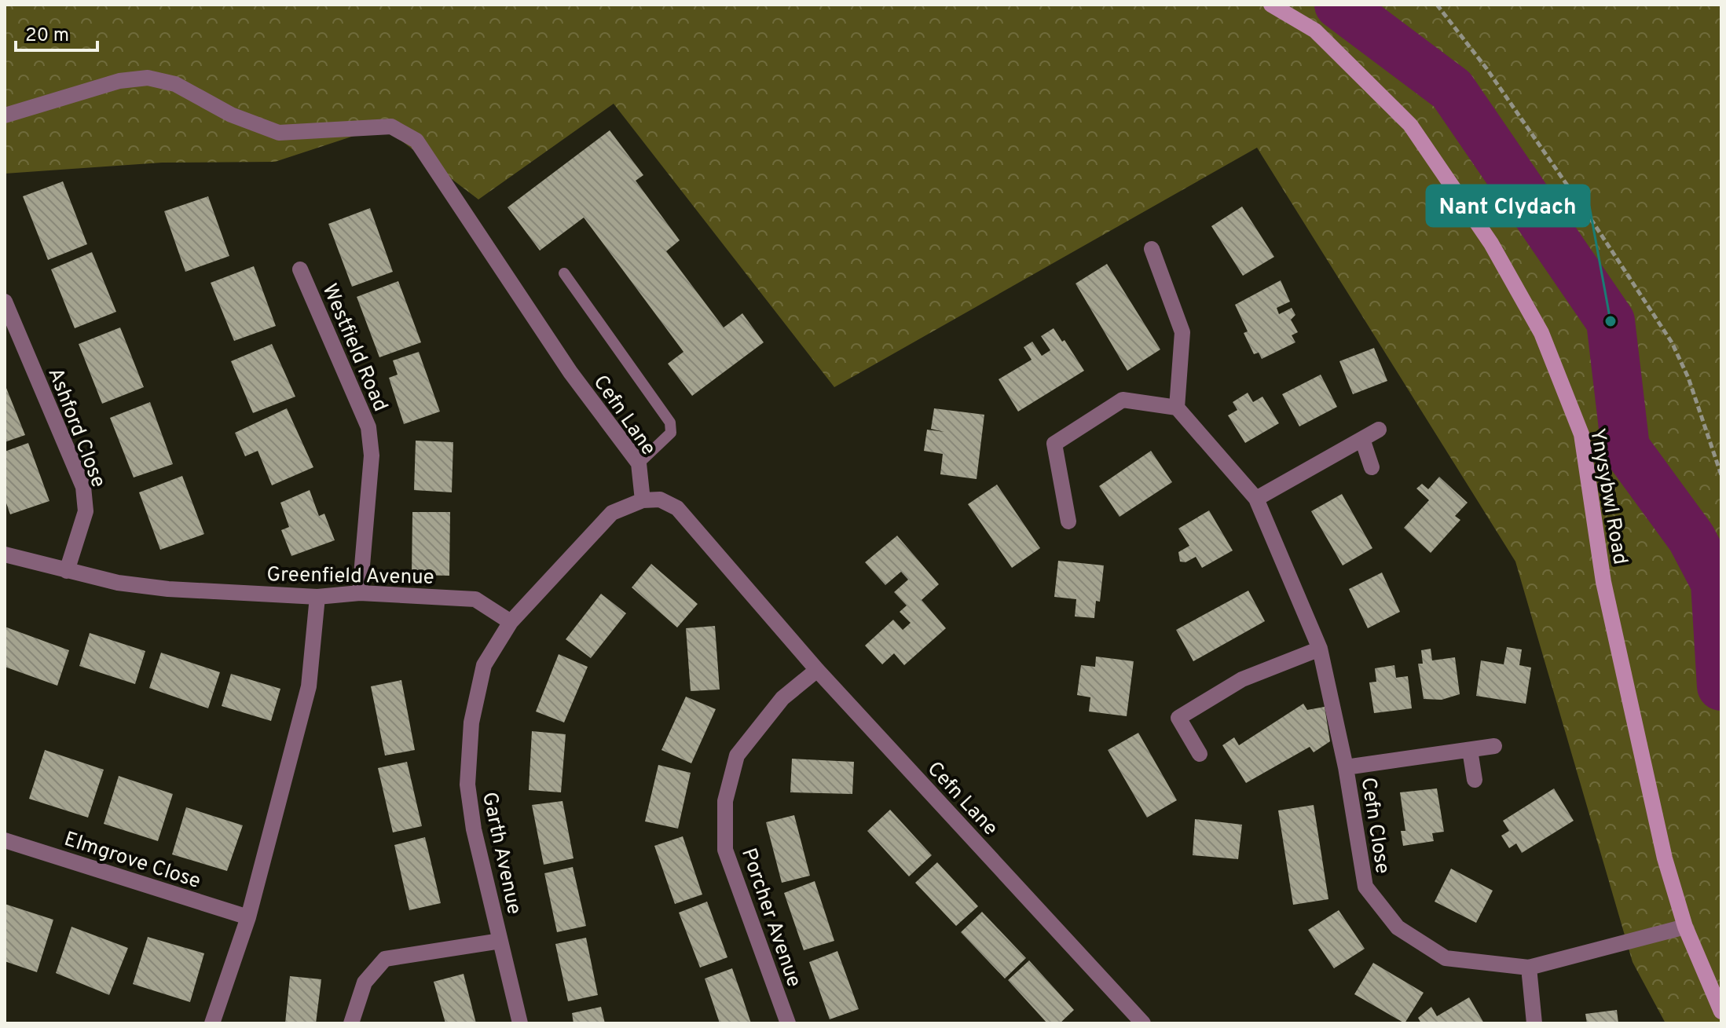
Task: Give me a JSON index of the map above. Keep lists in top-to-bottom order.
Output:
{
  "streets": {
    "main road": ["Ynysybwl Road"],
    "street": [
      "Westfield Road",
      "Cefn Lane",
      "Ashford Close",
      "Greenfield Avenue",
      "Cefn Close",
      "Garth Avenue",
      "Elmgrove Close",
      "Porcher Avenue"
    ]
  },
  "crossings": [
    ["Westfield Road", "Greenfield Avenue"],
    ["Cefn Lane", "Porcher Avenue"],
    ["Ashford Close", "Greenfield Avenue"],
    ["Ynysybwl Road", "Cefn Close"],
    ["Greenfield Avenue", "Garth Avenue"]
  ],
  "places": ["Nant Clydach"],
  "scale_bar": "20 m"
}
